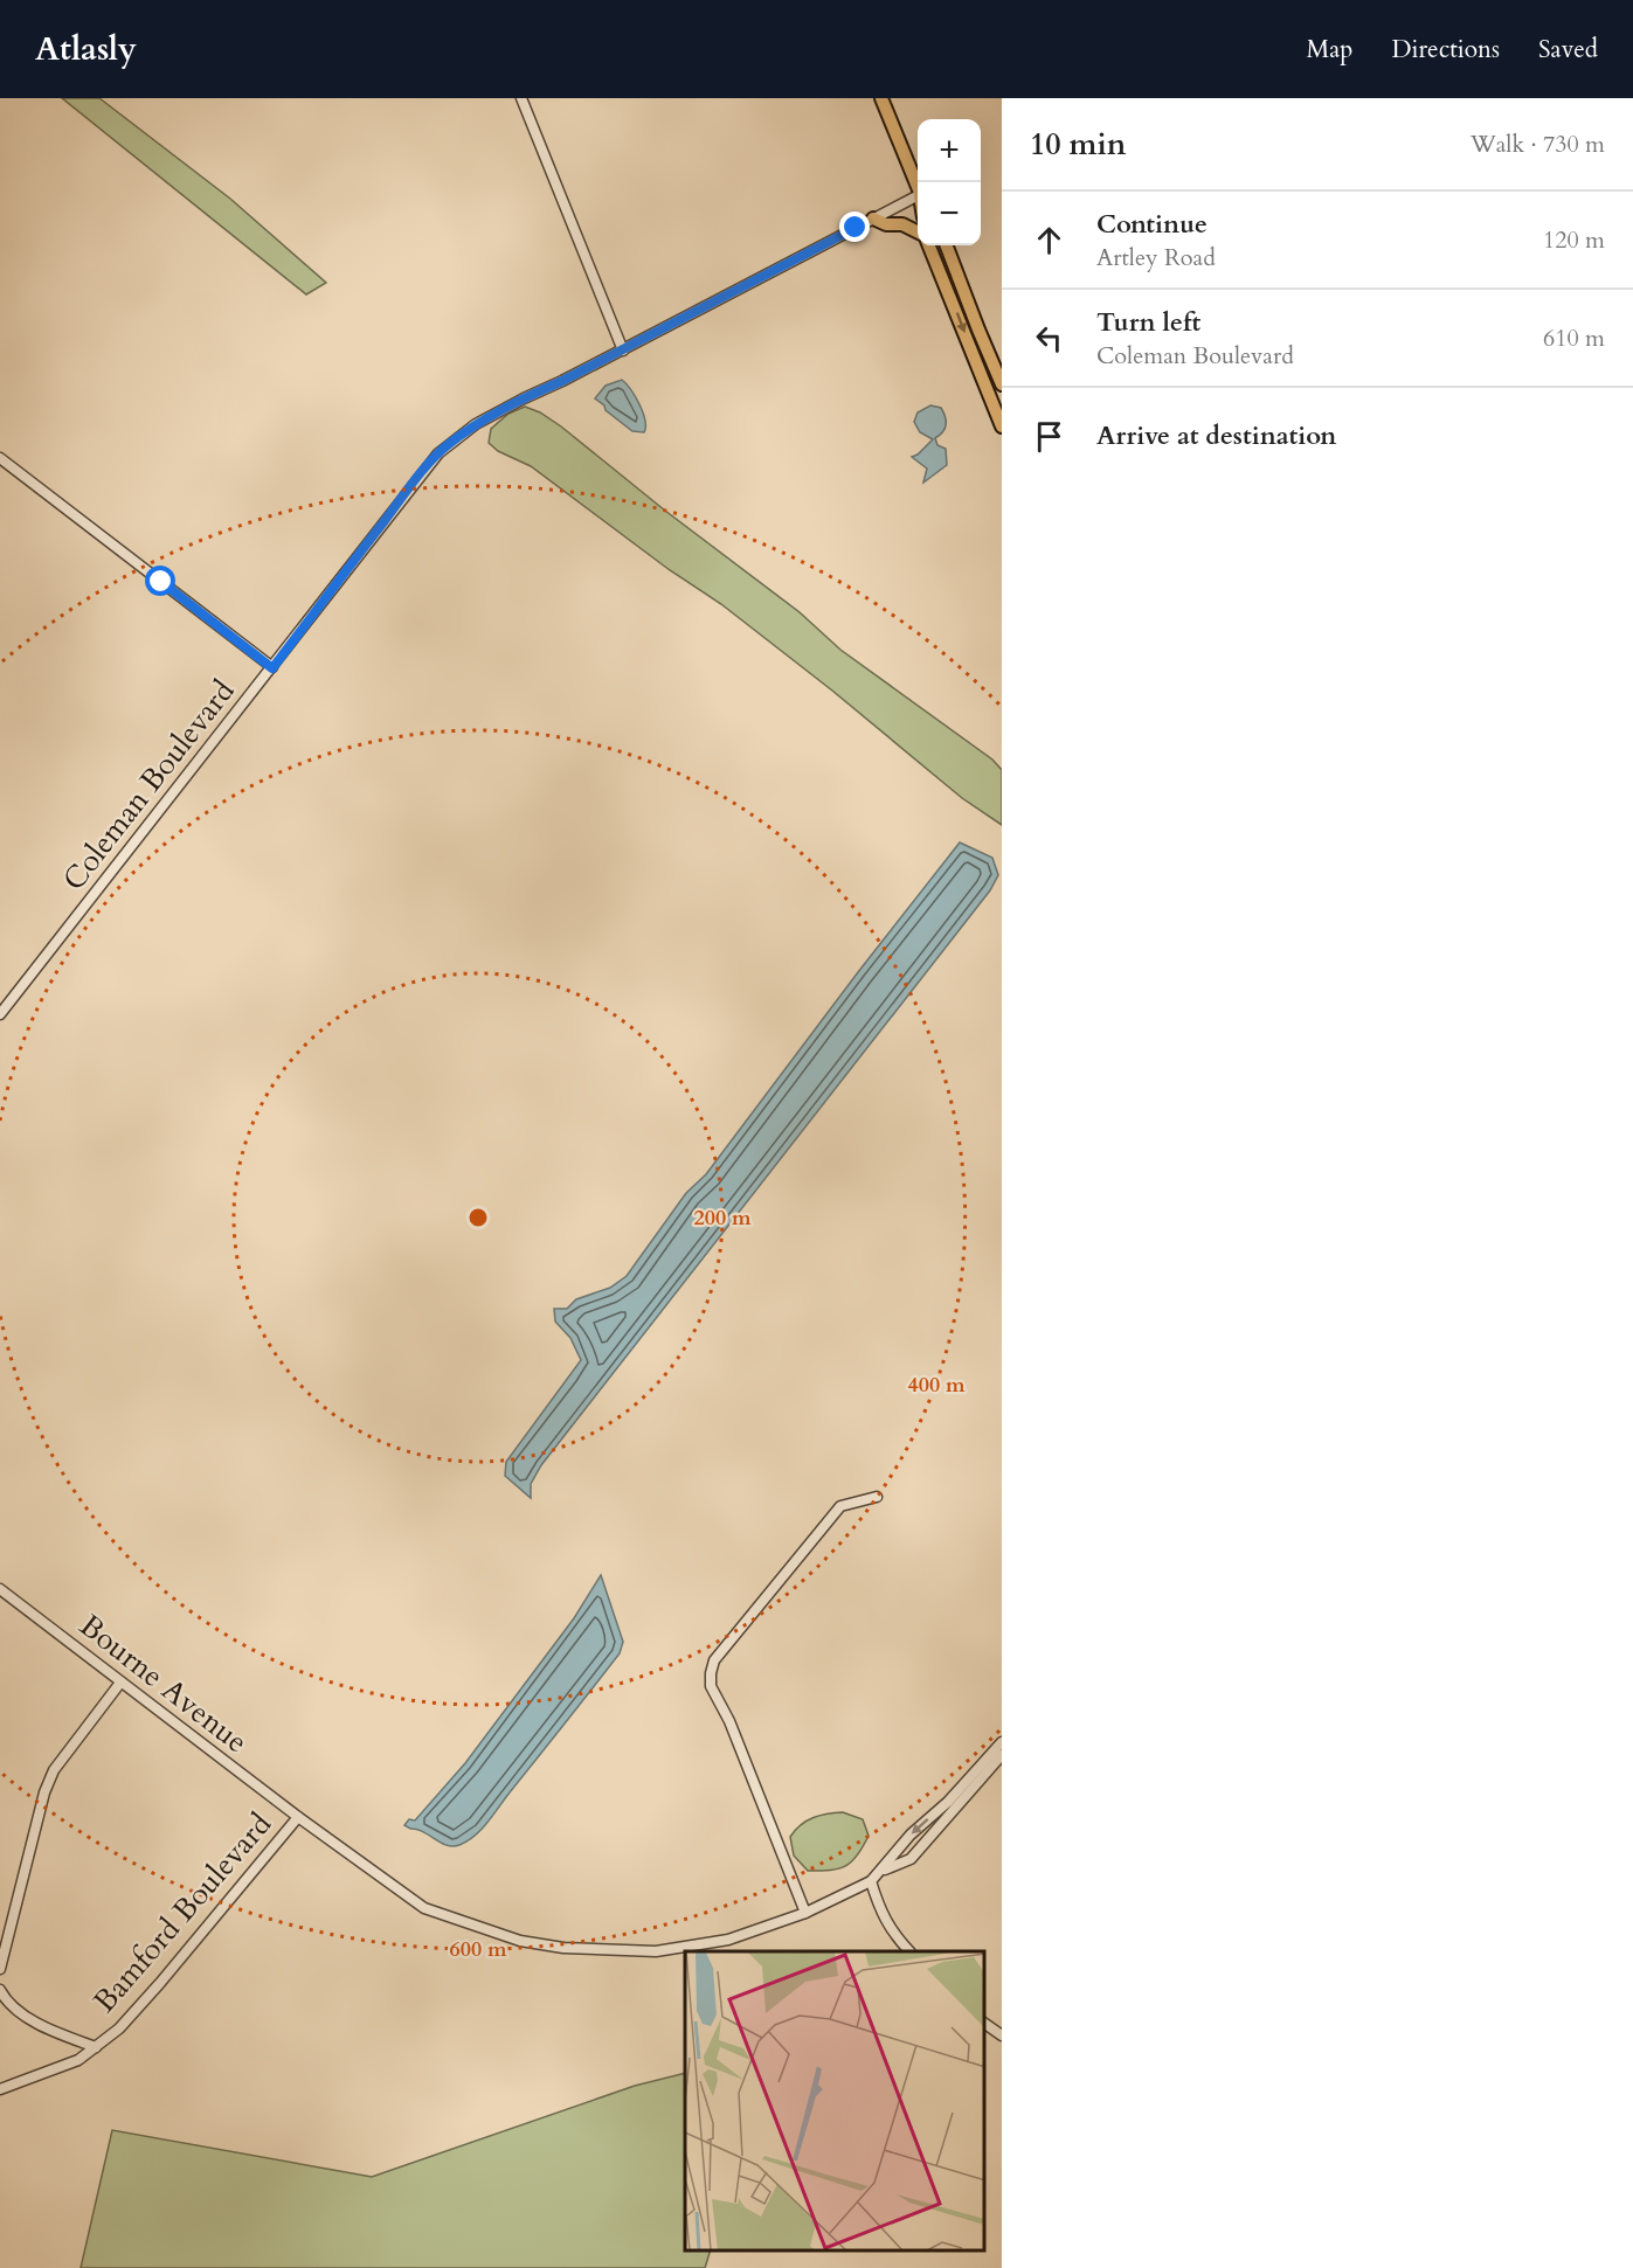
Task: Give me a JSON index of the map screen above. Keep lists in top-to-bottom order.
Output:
{
  "streets": {
    "street": ["Coleman Boulevard", "Bourne Avenue", "Bamford Boulevard"]
  },
  "crossings": [
    ["Bourne Avenue", "Bamford Boulevard"]
  ],
  "page": {
    "header": "Atlasly",
    "nav": ["Map", "Directions", "Saved"],
    "heading": ["10 min", "Walk · 730 m"],
    "map_buttons": ["+", "−"],
    "list": [
      ["Continue", "Artley Road", "120 m"],
      ["Turn left", "Coleman Boulevard", "610 m"],
      "Arrive at destination"
    ]
  },
  "rings": ["200 m", "400 m", "600 m"]
}
